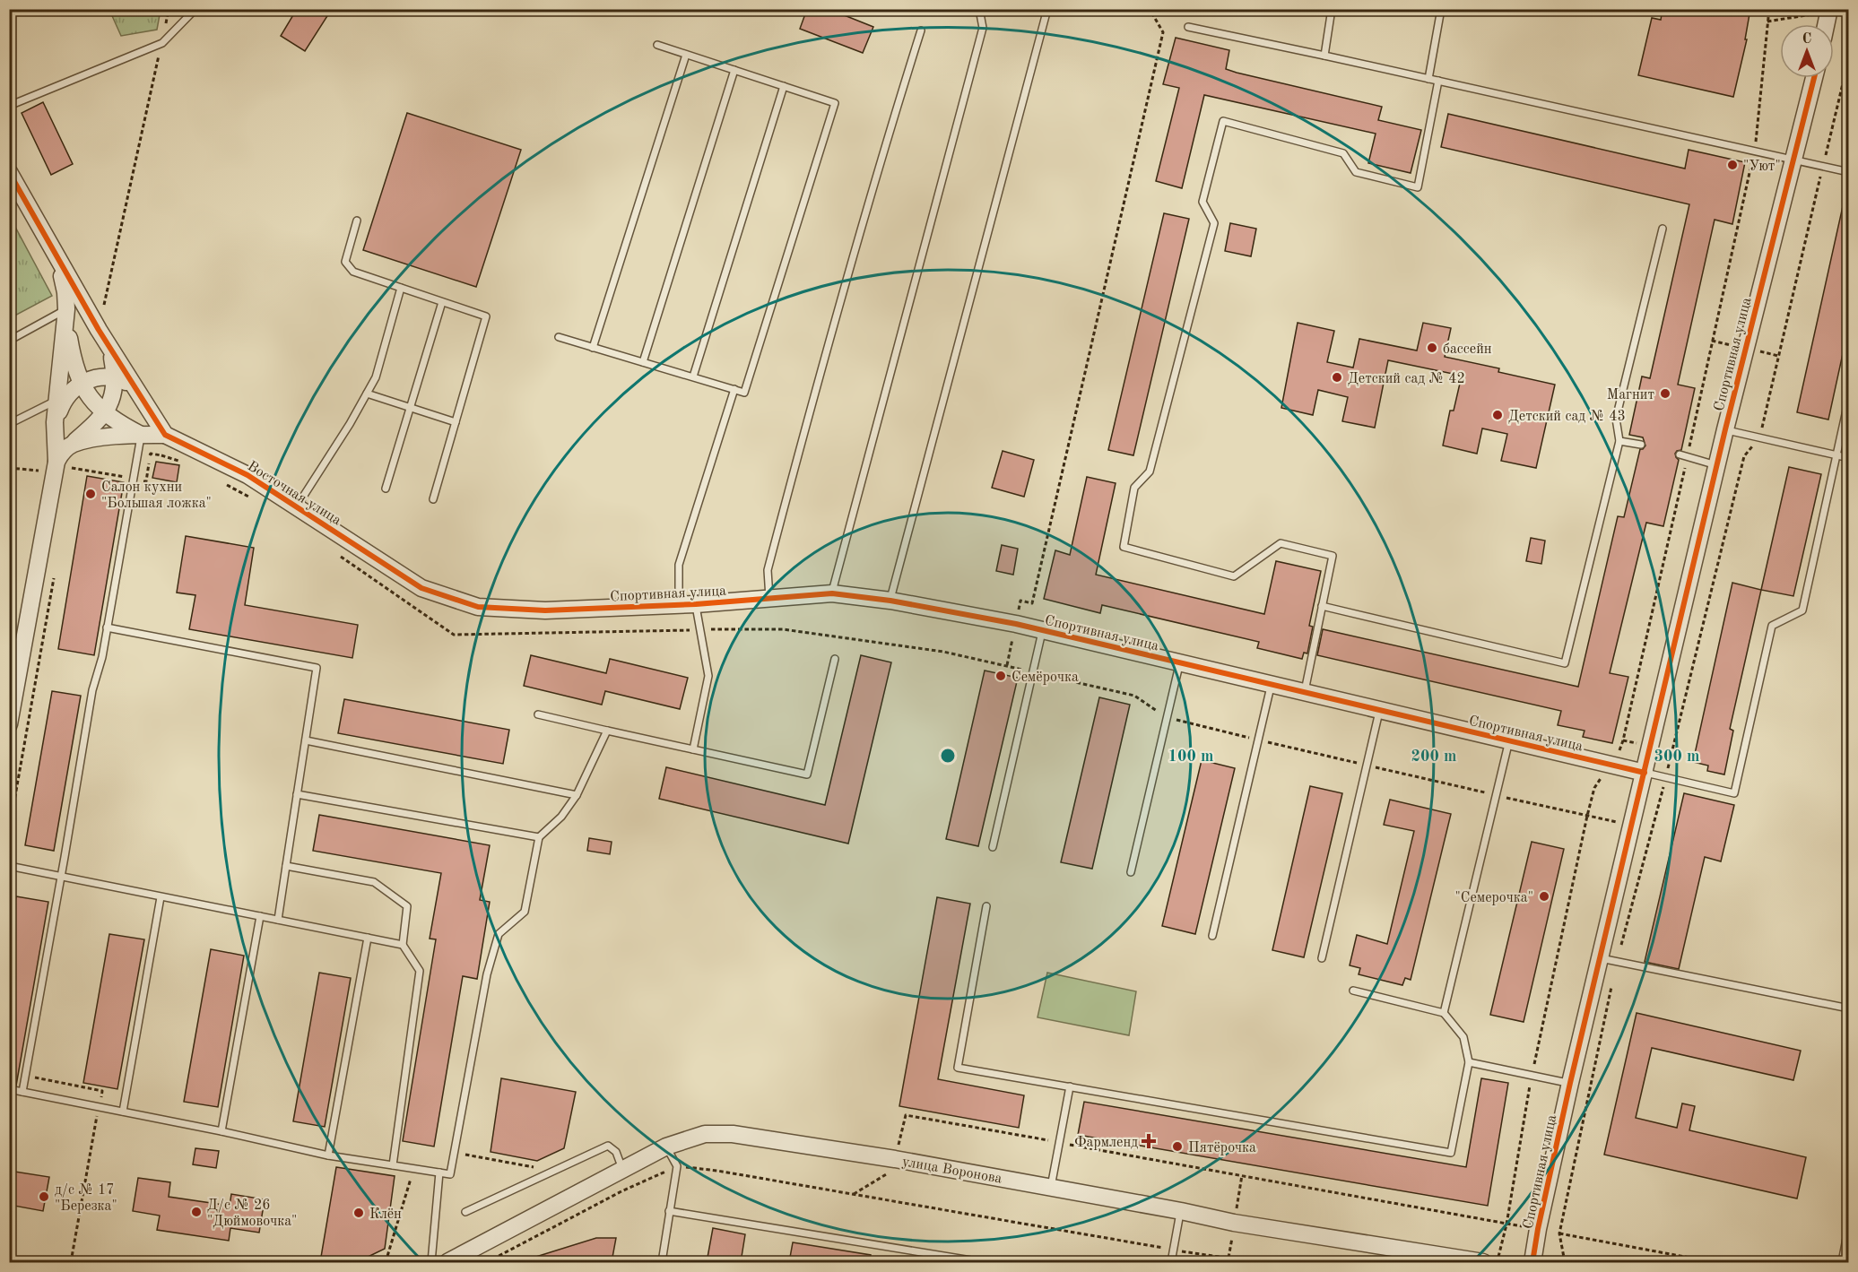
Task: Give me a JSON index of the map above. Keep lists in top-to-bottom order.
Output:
{
  "streets": {
    "street": ["Спортивная улица", "Восточная улица", "улица Воронова"]
  },
  "crossings": [
    ["Спортивная улица", "Восточная улица"]
  ],
  "places": {
    "other": [
      "\"Уют\"",
      "бассейн",
      "Детский сад № 42",
      "Магнит",
      "Детский сад № 43",
      "Салон кухни \"Большая ложка\"",
      "Семёрочка",
      "\"Семерочка\"",
      "Пятёрочка",
      "д/с № 17 \"Березка\"",
      "Д/с № 26 \"Дюймовочка\"",
      "Клён"
    ],
    "health": ["Фармленд"]
  },
  "north": "top",
  "rings": ["100 m", "200 m", "300 m"]
}
